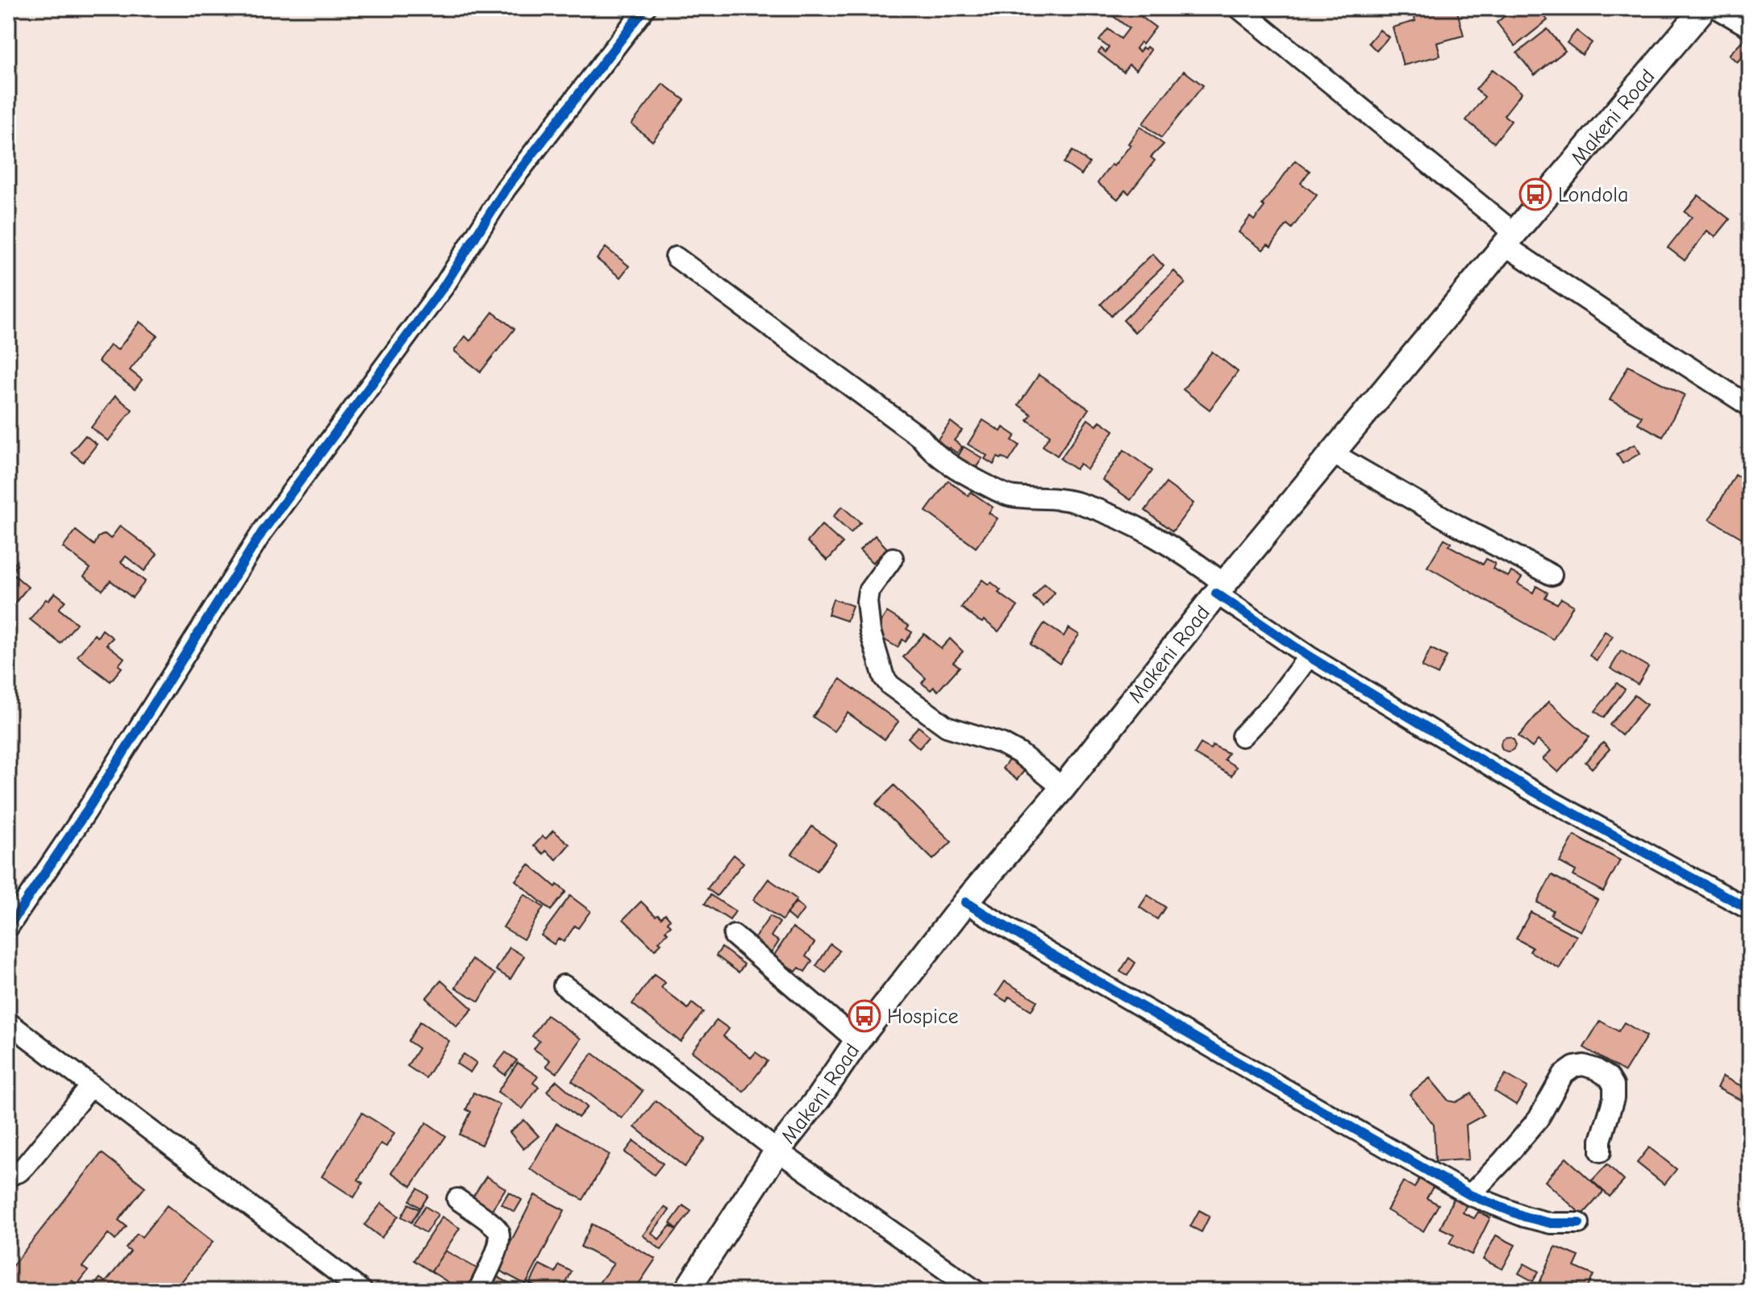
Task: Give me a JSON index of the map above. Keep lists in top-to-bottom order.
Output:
{
  "streets": {
    "main road": ["Makeni Road"]
  },
  "places": {
    "bus stop": ["Londola", "Hospice"]
  }
}
